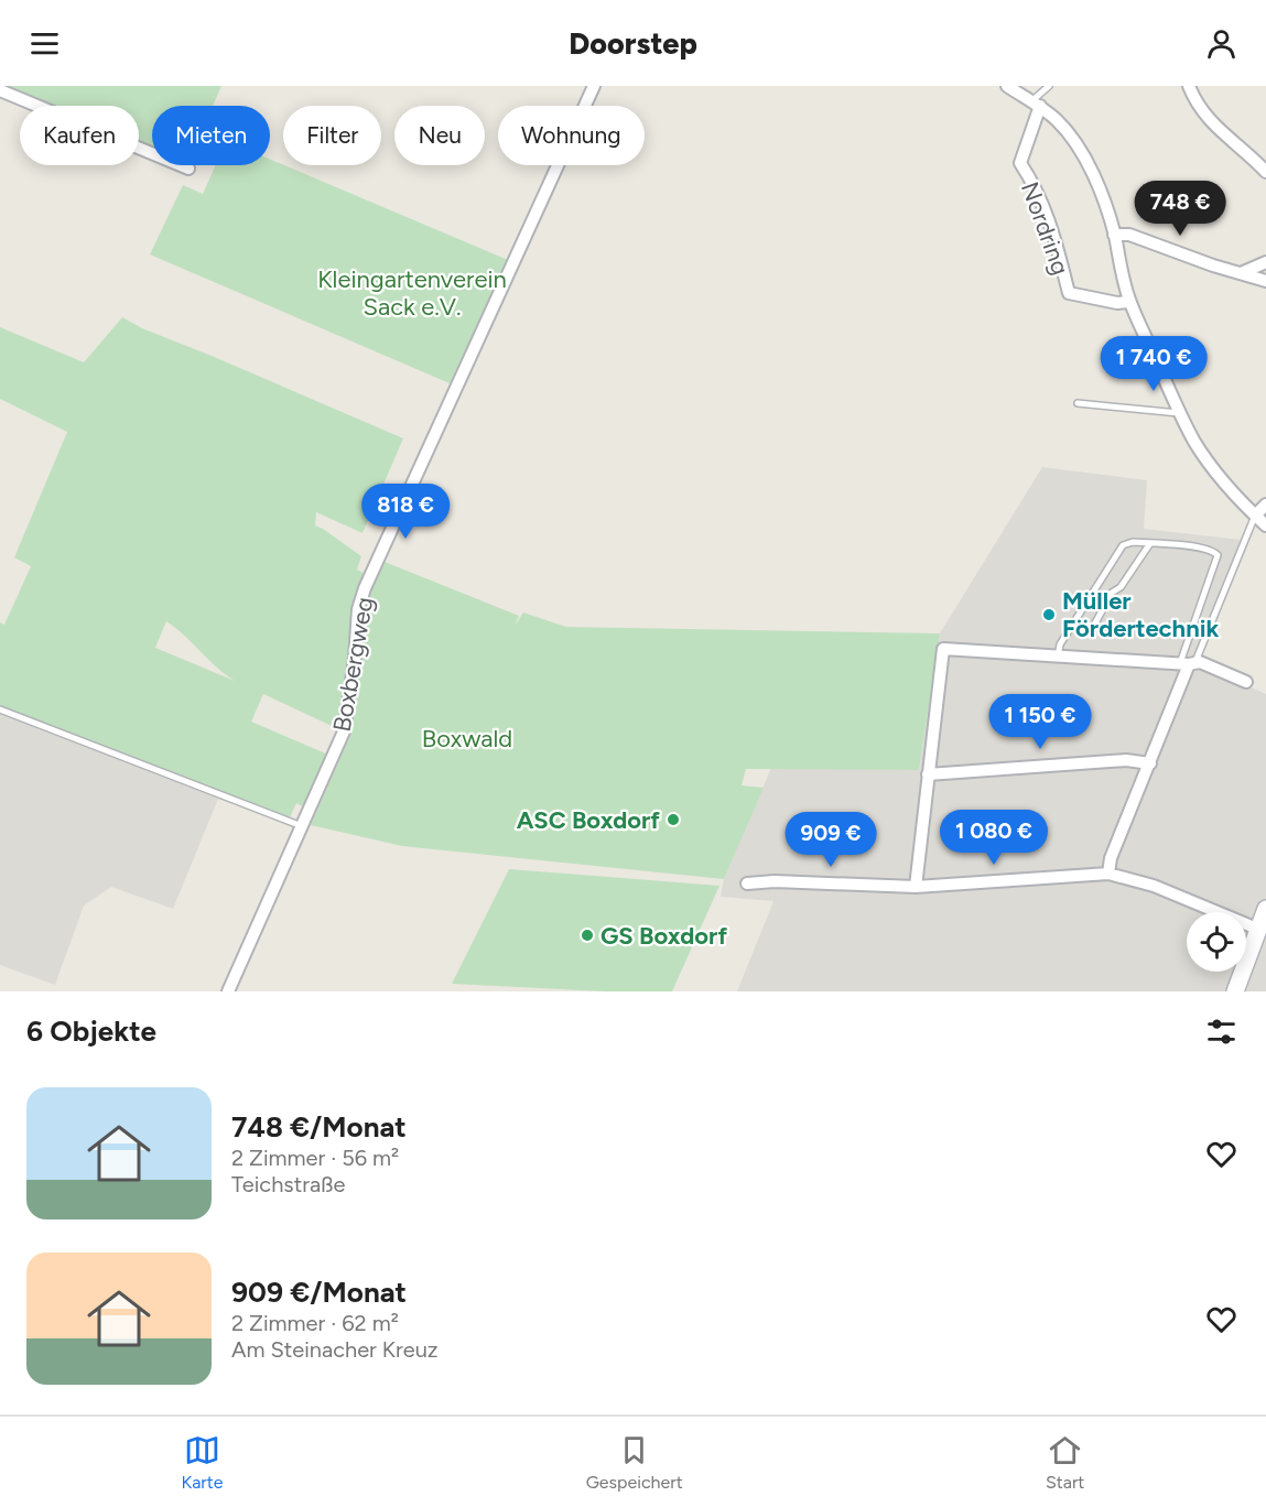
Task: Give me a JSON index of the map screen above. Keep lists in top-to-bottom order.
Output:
{
  "streets": {
    "street": ["Nordring", "Boxbergweg"]
  },
  "parks": ["Kleingartenverein Sack e.V.", "Boxwald"],
  "places": ["Müller Fördertechnik", "ASC Boxdorf", "GS Boxdorf"],
  "page": {
    "header": "Doorstep",
    "chip": [
      "Kaufen",
      "Mieten",
      "Filter",
      "Neu",
      "Wohnung"
    ],
    "price": [
      "748 €",
      "1 740 €",
      "818 €",
      "1 150 €",
      "1 080 €",
      "909 €"
    ],
    "heading": "6 Objekte",
    "list": [
      {
        "name": "748 €/Monat",
        "note": "2 Zimmer · 56 m² · Teichstraße"
      },
      {
        "name": "909 €/Monat",
        "note": "2 Zimmer · 62 m² · Am Steinacher Kreuz"
      }
    ],
    "tabs": ["Karte", "Gespeichert", "Start"]
  }
}
